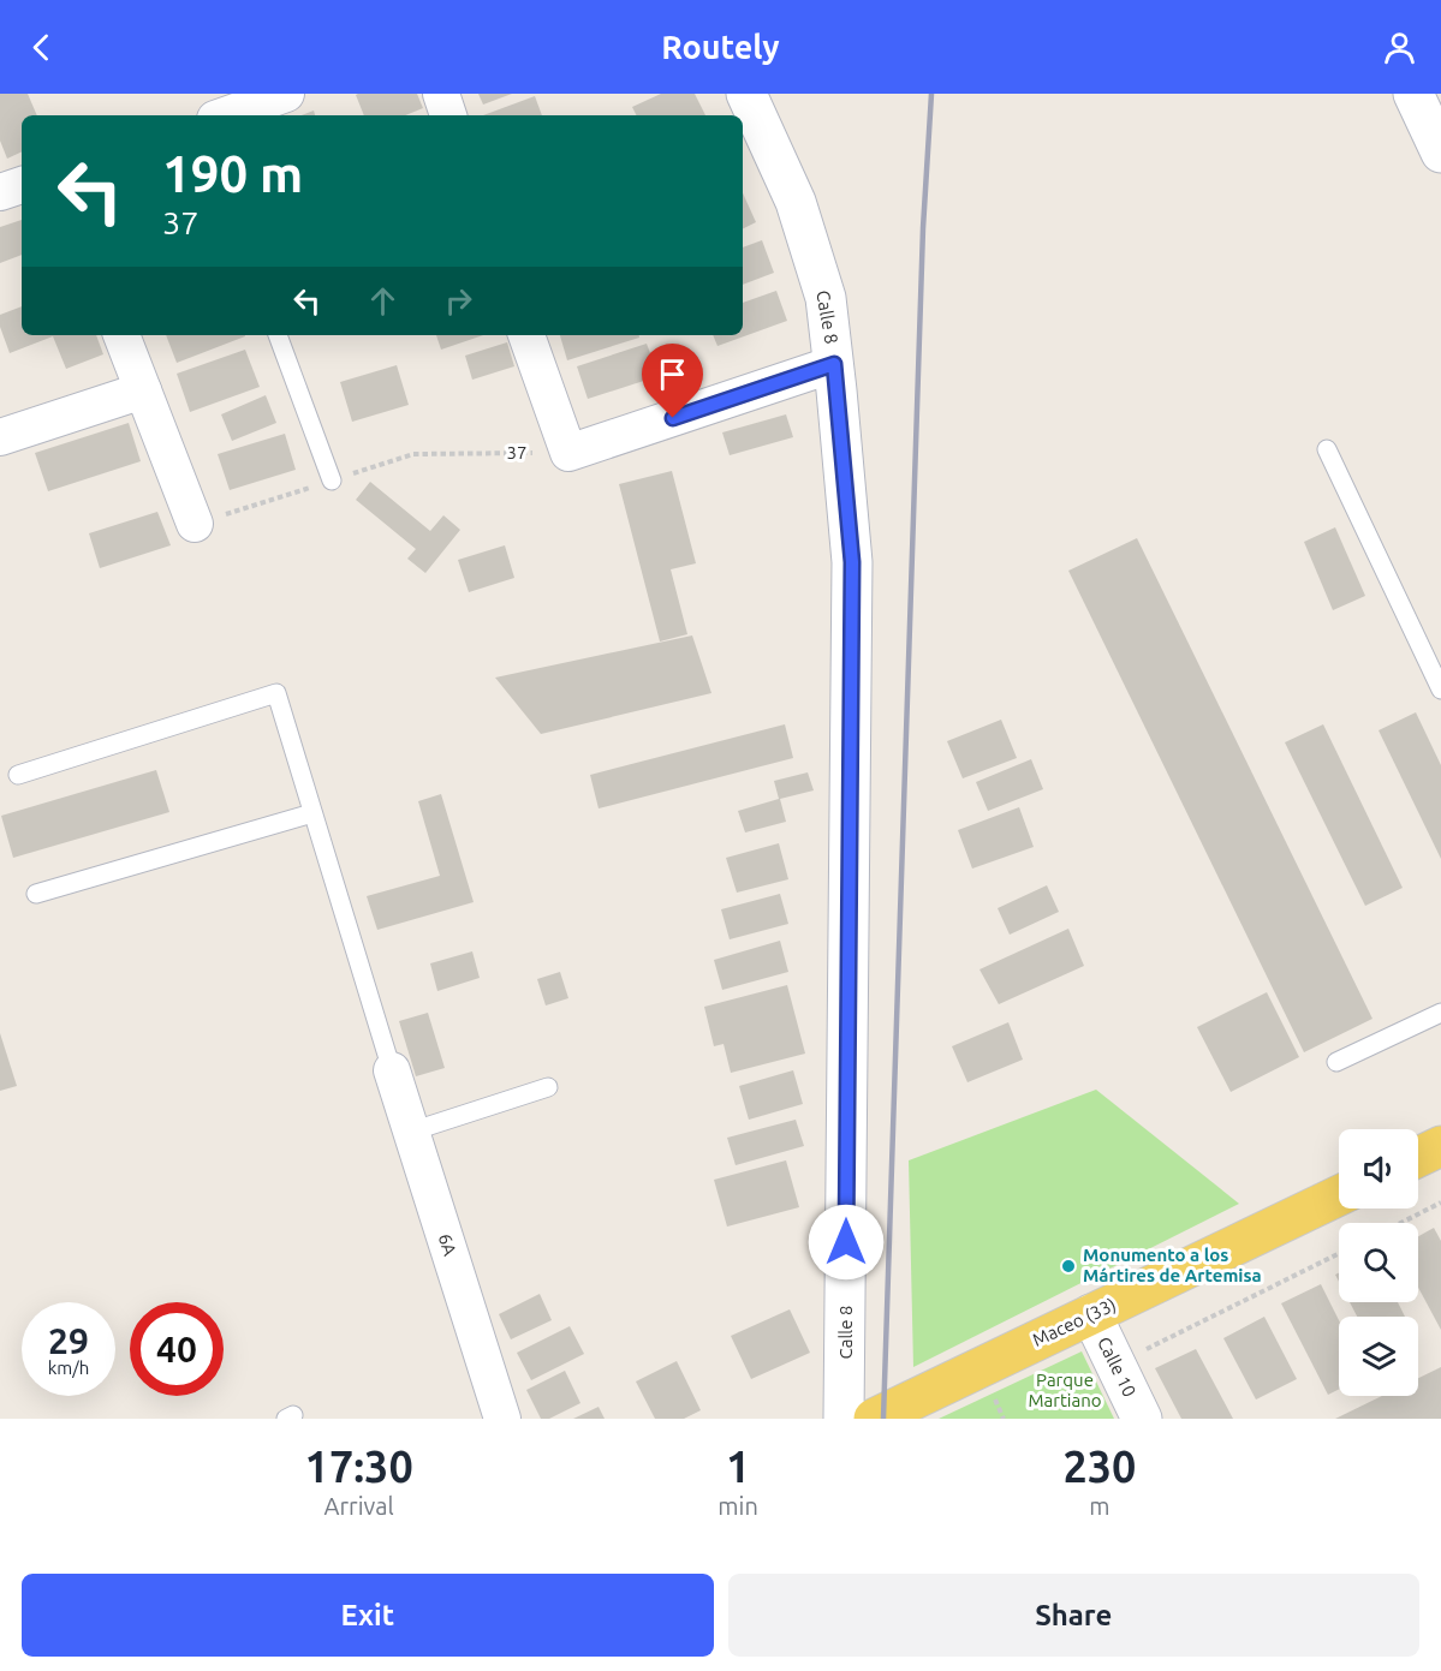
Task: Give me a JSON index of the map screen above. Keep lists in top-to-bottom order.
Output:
{
  "streets": {
    "main road": ["Maceo (33)"],
    "street": ["Calle 8", "6A", "Calle 10"],
    "path": ["37"]
  },
  "crossings": [
    ["Maceo (33)", "Calle 10"]
  ],
  "parks": ["Parque Martiano"],
  "places": ["Monumento a los Mártires de Artemisa"],
  "page": {
    "header": "Routely",
    "turn": ["190 m", "37"],
    "speed": "29 km/h",
    "limit": "40",
    "eta": [
      "17:30",
      "Arrival",
      "1",
      "min",
      "230",
      "m"
    ],
    "buttons": ["Exit", "Share"]
  }
}
